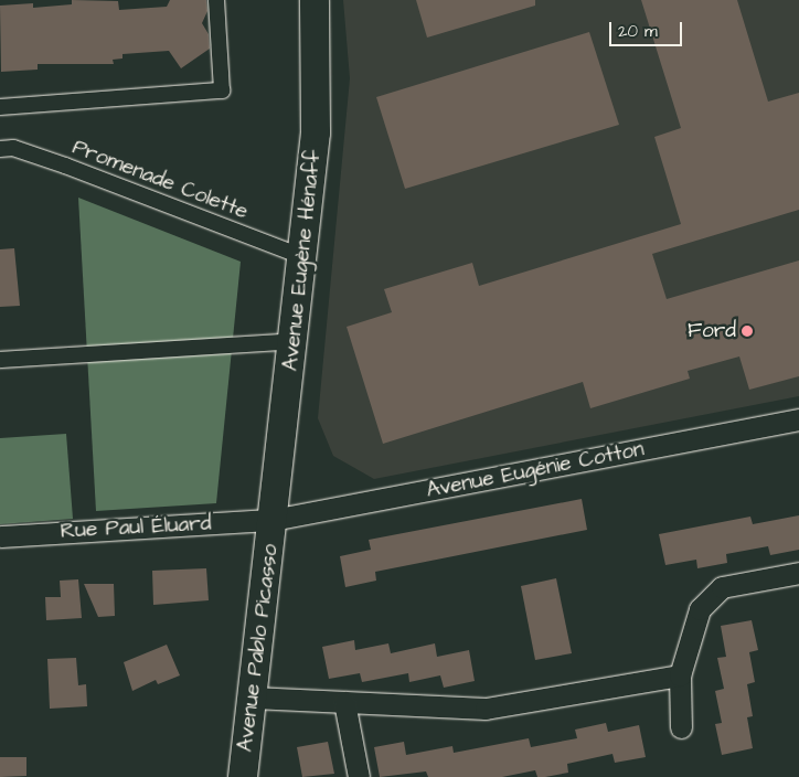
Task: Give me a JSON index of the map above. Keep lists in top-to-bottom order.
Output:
{
  "streets": {
    "main road": ["Avenue Eugène Hénaff", "Avenue Pablo Picasso"],
    "street": ["Promenade Colette", "Avenue Eugénie Cotton", "Rue Paul Éluard"]
  },
  "crossings": [
    ["Promenade Colette", "Avenue Eugène Hénaff"],
    ["Avenue Eugène Hénaff", "Avenue Eugénie Cotton"],
    ["Avenue Eugène Hénaff", "Rue Paul Éluard"],
    ["Avenue Eugène Hénaff", "Avenue Pablo Picasso"],
    ["Avenue Eugénie Cotton", "Rue Paul Éluard"],
    ["Avenue Eugénie Cotton", "Avenue Pablo Picasso"],
    ["Rue Paul Éluard", "Avenue Pablo Picasso"]
  ],
  "places": ["Ford"],
  "scale_bar": "20 m"
}
